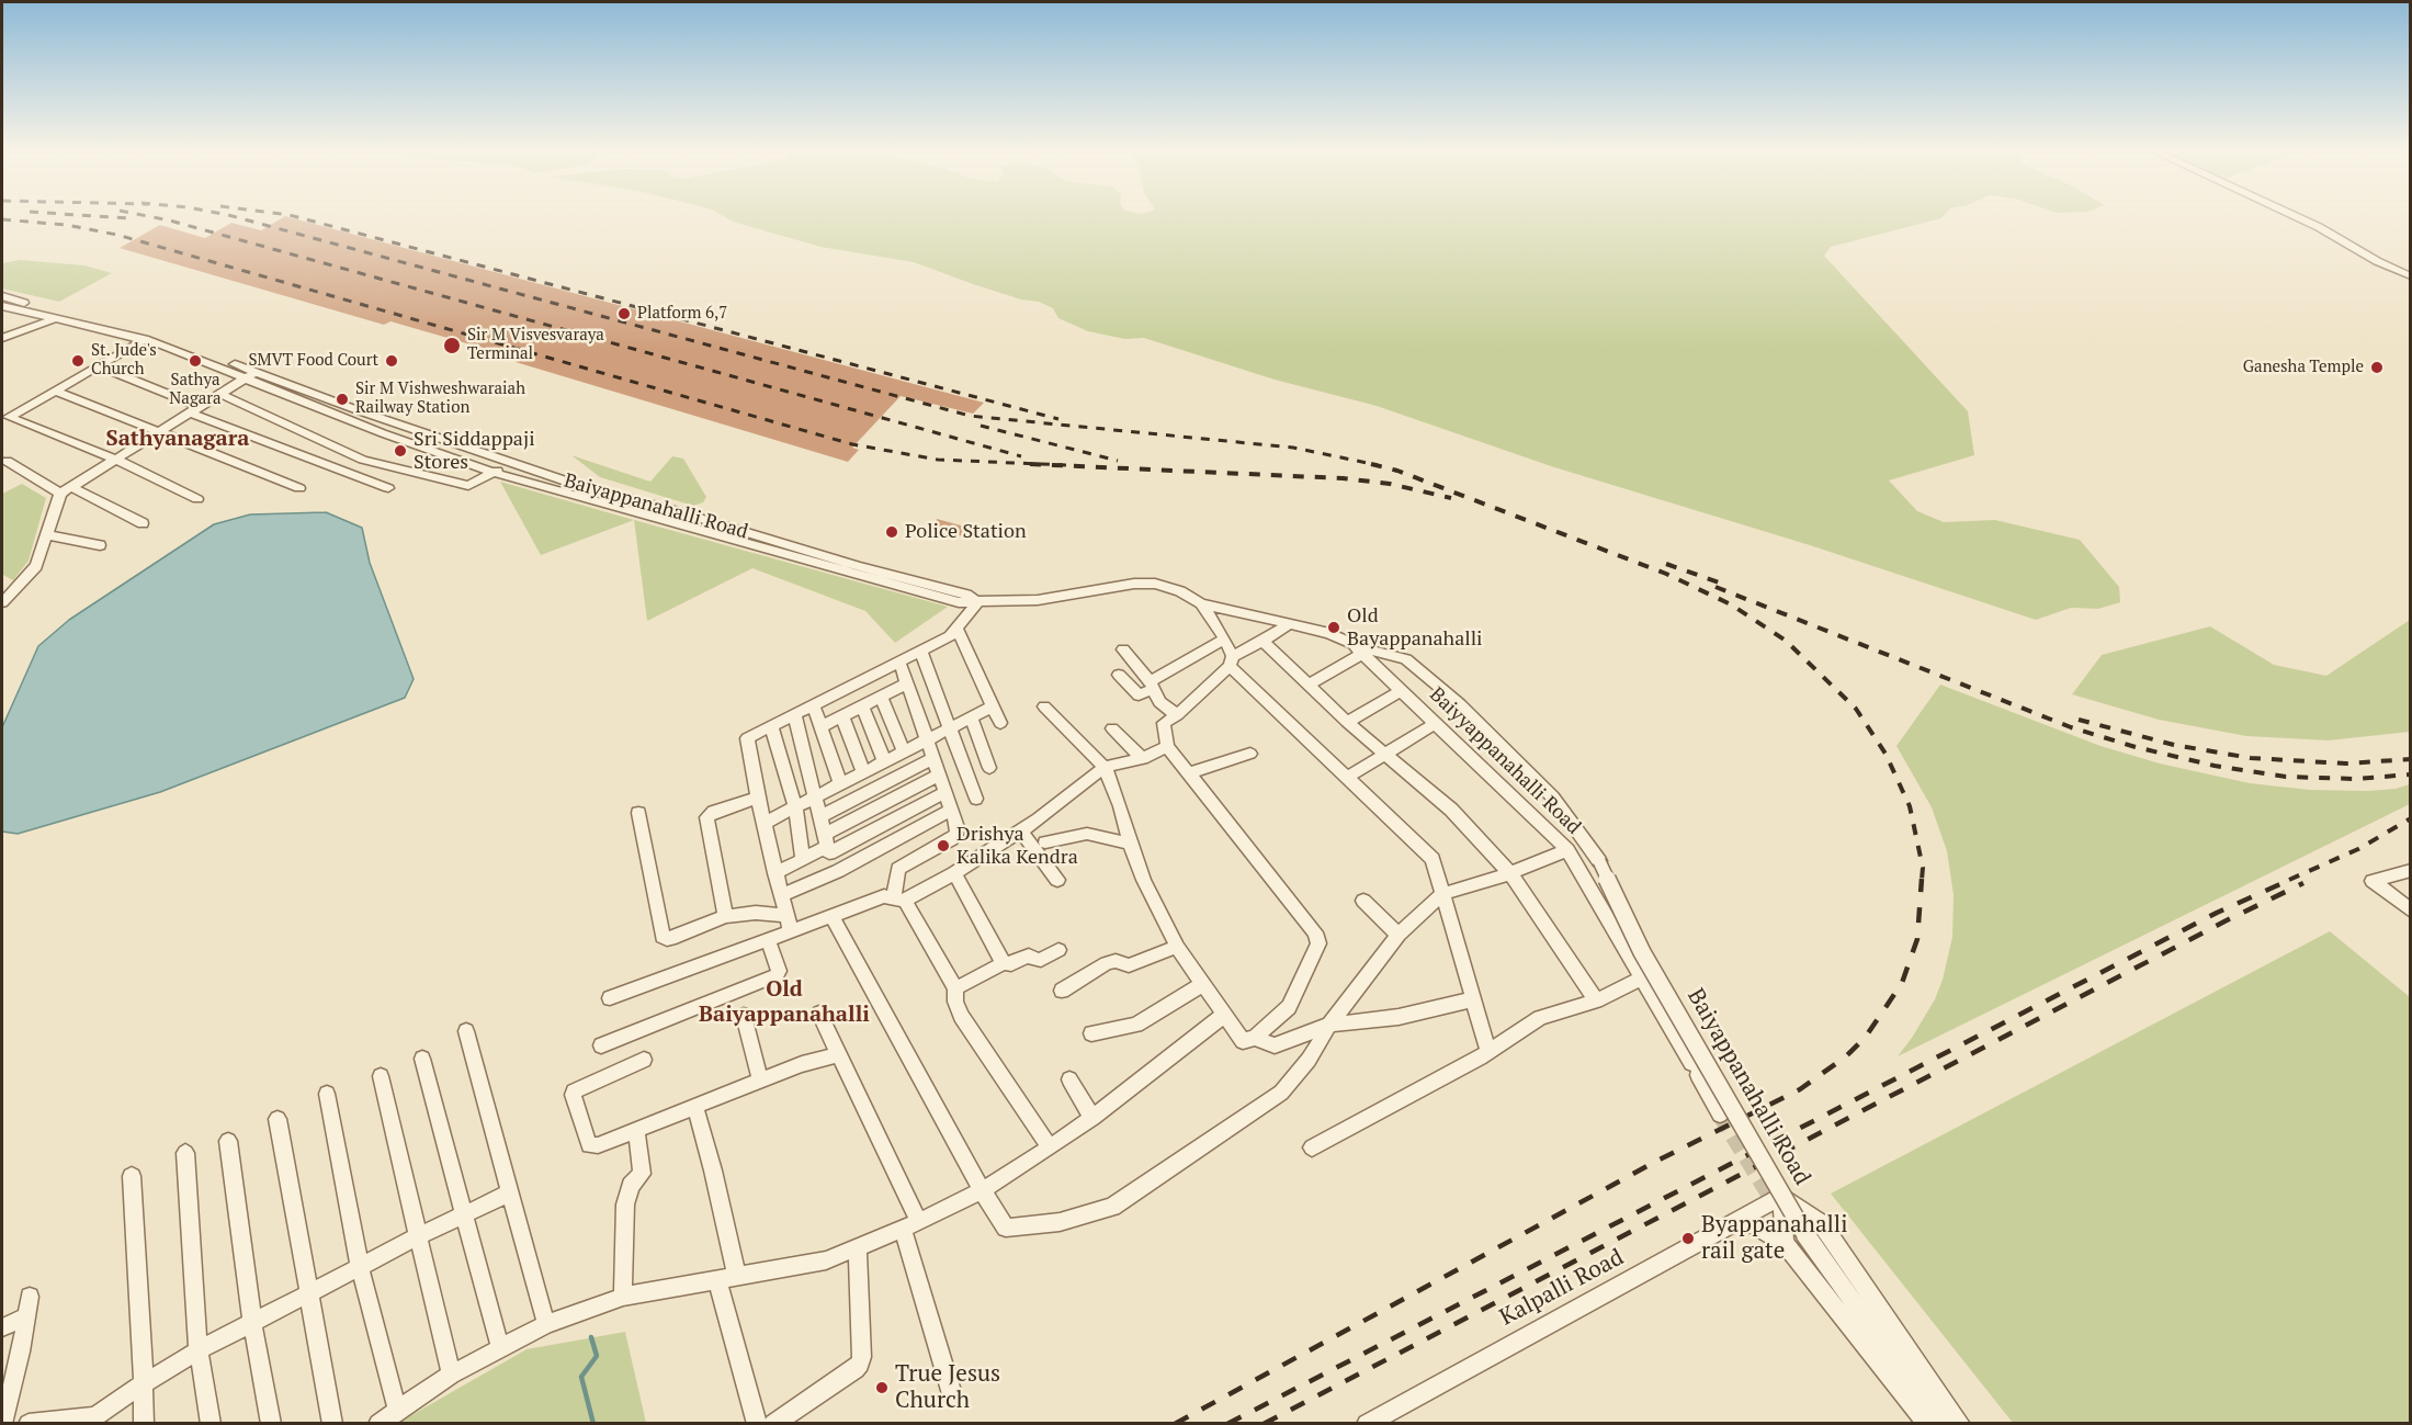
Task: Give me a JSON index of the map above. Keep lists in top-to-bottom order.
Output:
{
  "streets": {
    "street": ["Baiyappanahalli Road", "Baiyyappanahalli Road", "Kalpalli Road"]
  },
  "crossings": [
    ["Baiyappanahalli Road", "Baiyyappanahalli Road"],
    ["Baiyappanahalli Road", "Kalpalli Road"]
  ],
  "districts": ["Sathyanagara", "Old Baiyappanahalli"],
  "places": [
    "Platform 6,7",
    "Sir M Visvesvaraya Terminal",
    "St. Jude's Church",
    "Sathya Nagara",
    "SMVT Food Court",
    "Ganesha Temple",
    "Sir M Vishweshwaraiah Railway Station",
    "Sri Siddappaji Stores",
    "Police Station",
    "Old Bayappanahalli",
    "Drishya Kalika Kendra",
    "Byappanahalli rail gate",
    "True Jesus Church"
  ]
}
